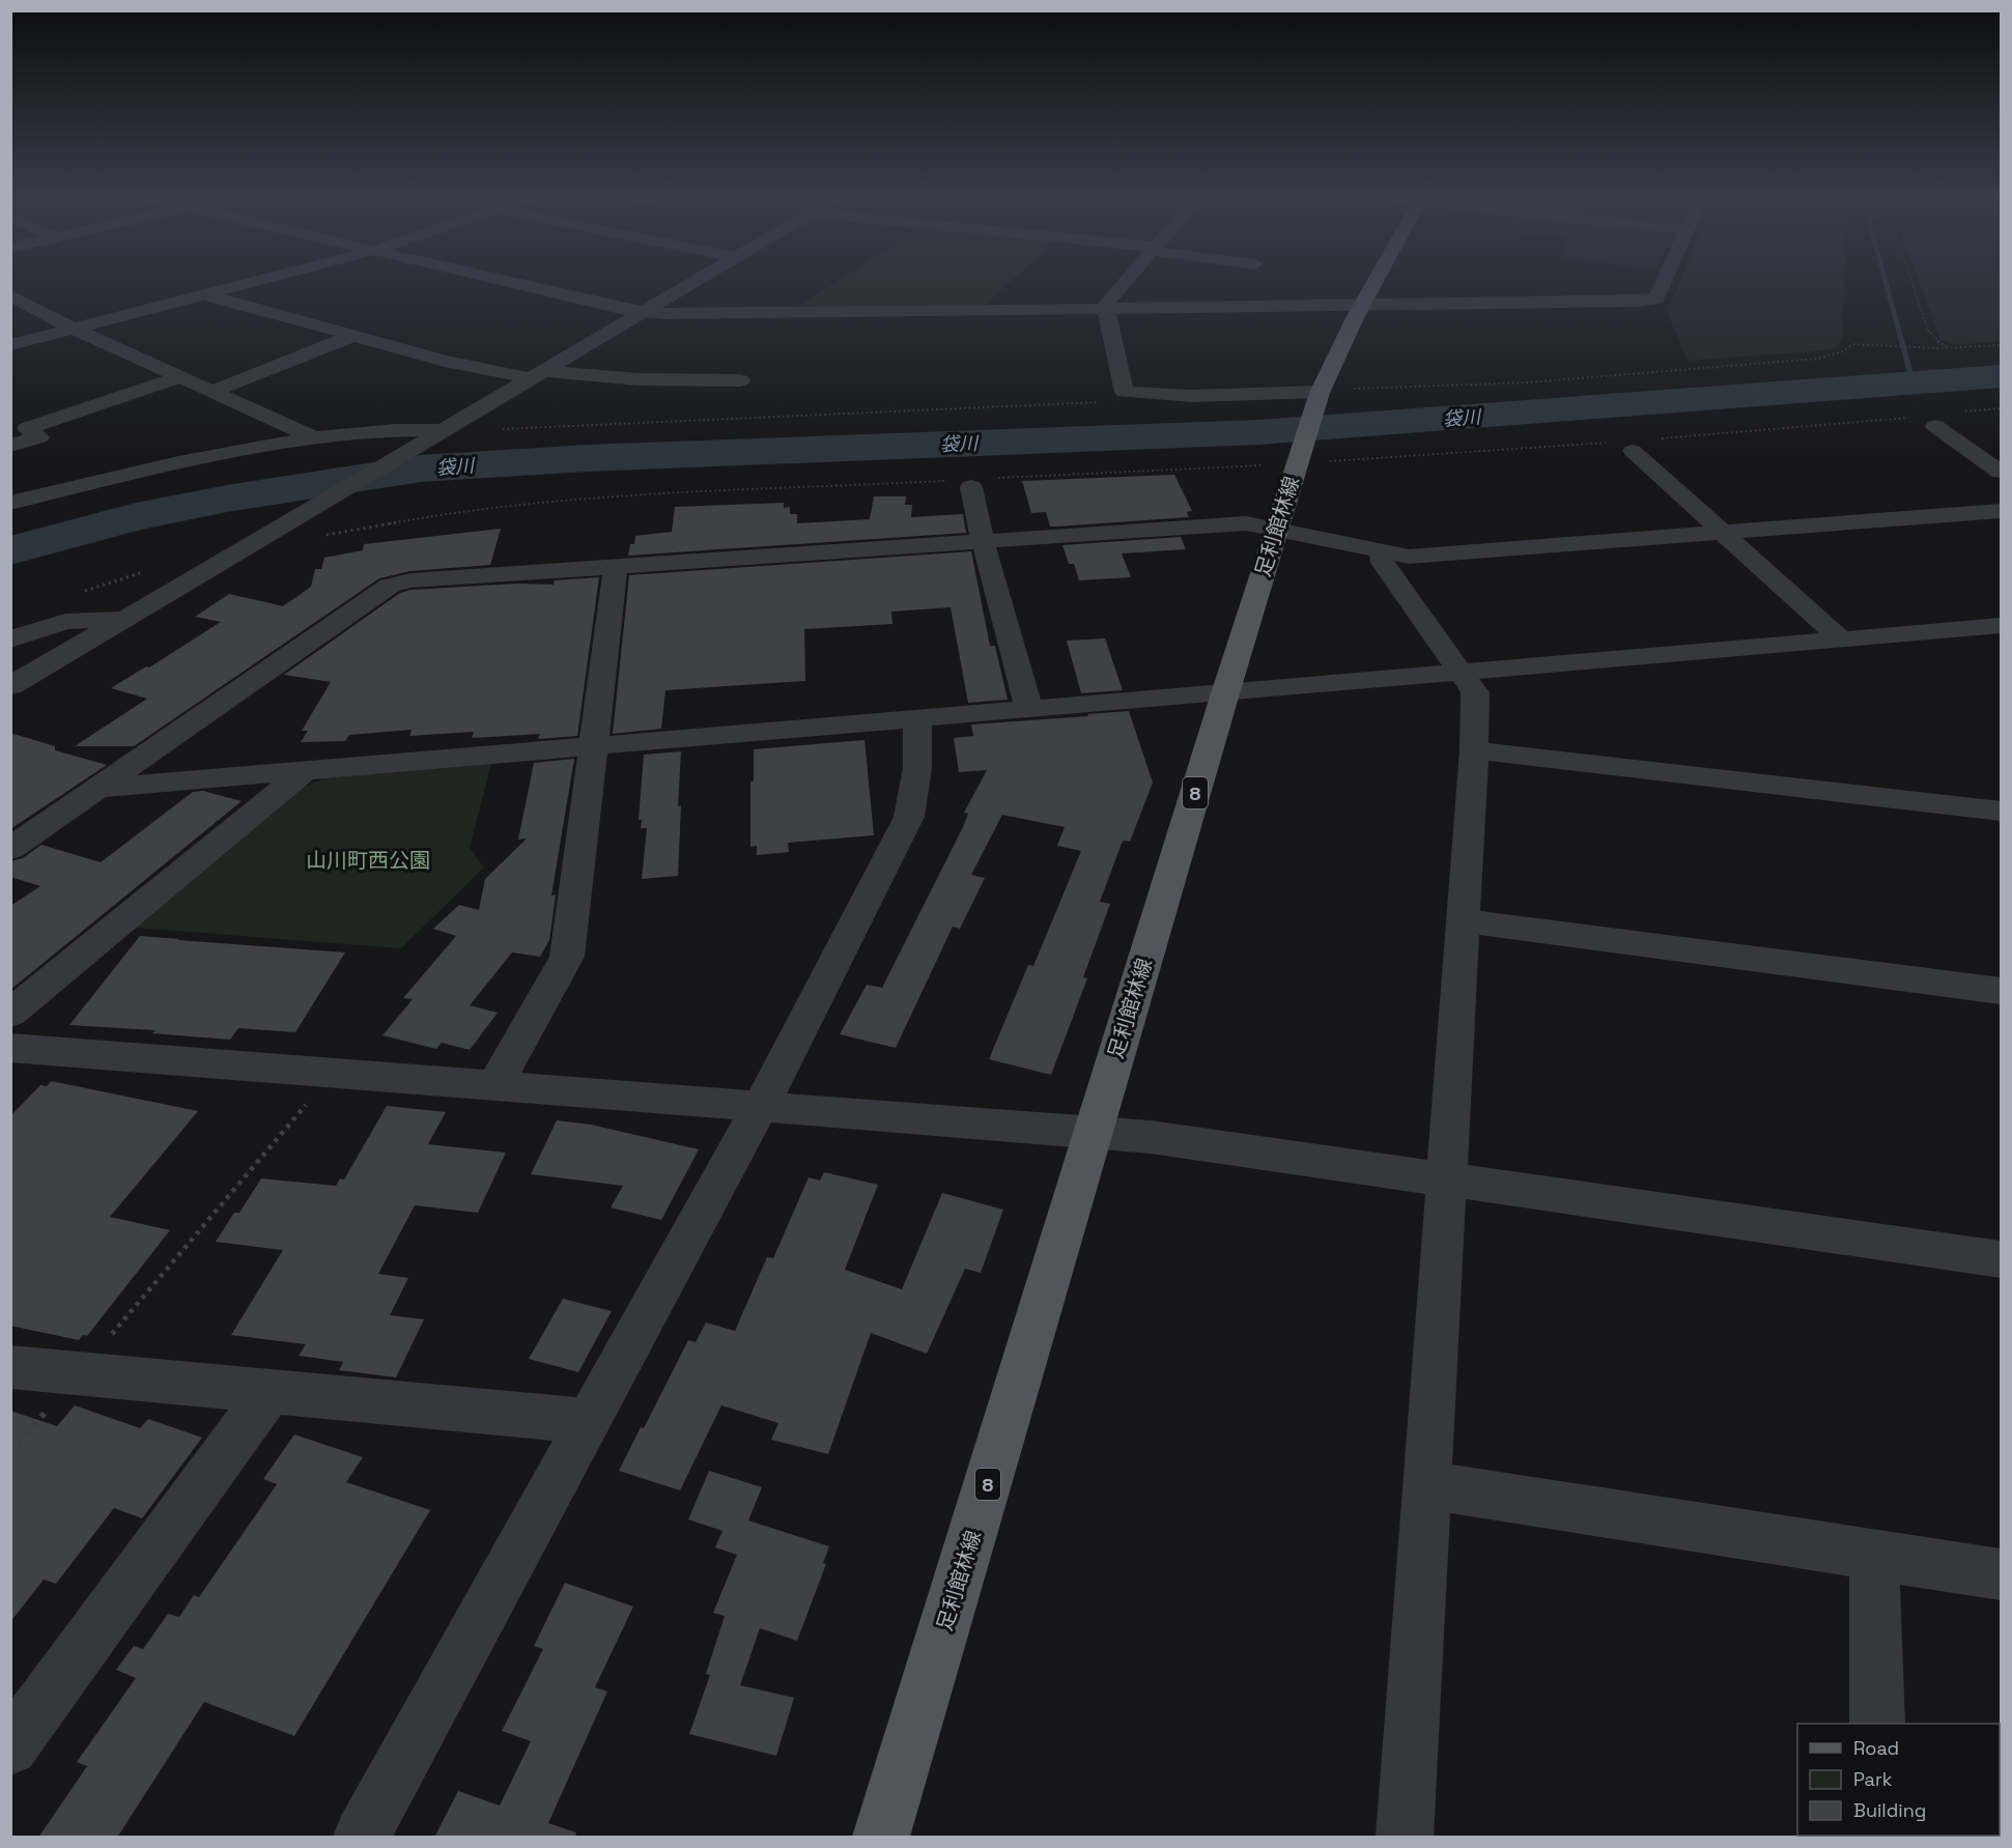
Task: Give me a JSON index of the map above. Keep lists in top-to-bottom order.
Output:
{
  "streets": {
    "main road": ["足利館林線", "8"]
  },
  "water": ["袋川"],
  "parks": ["山川町西公園"],
  "legend": ["Road", "Park", "Building"]
}
